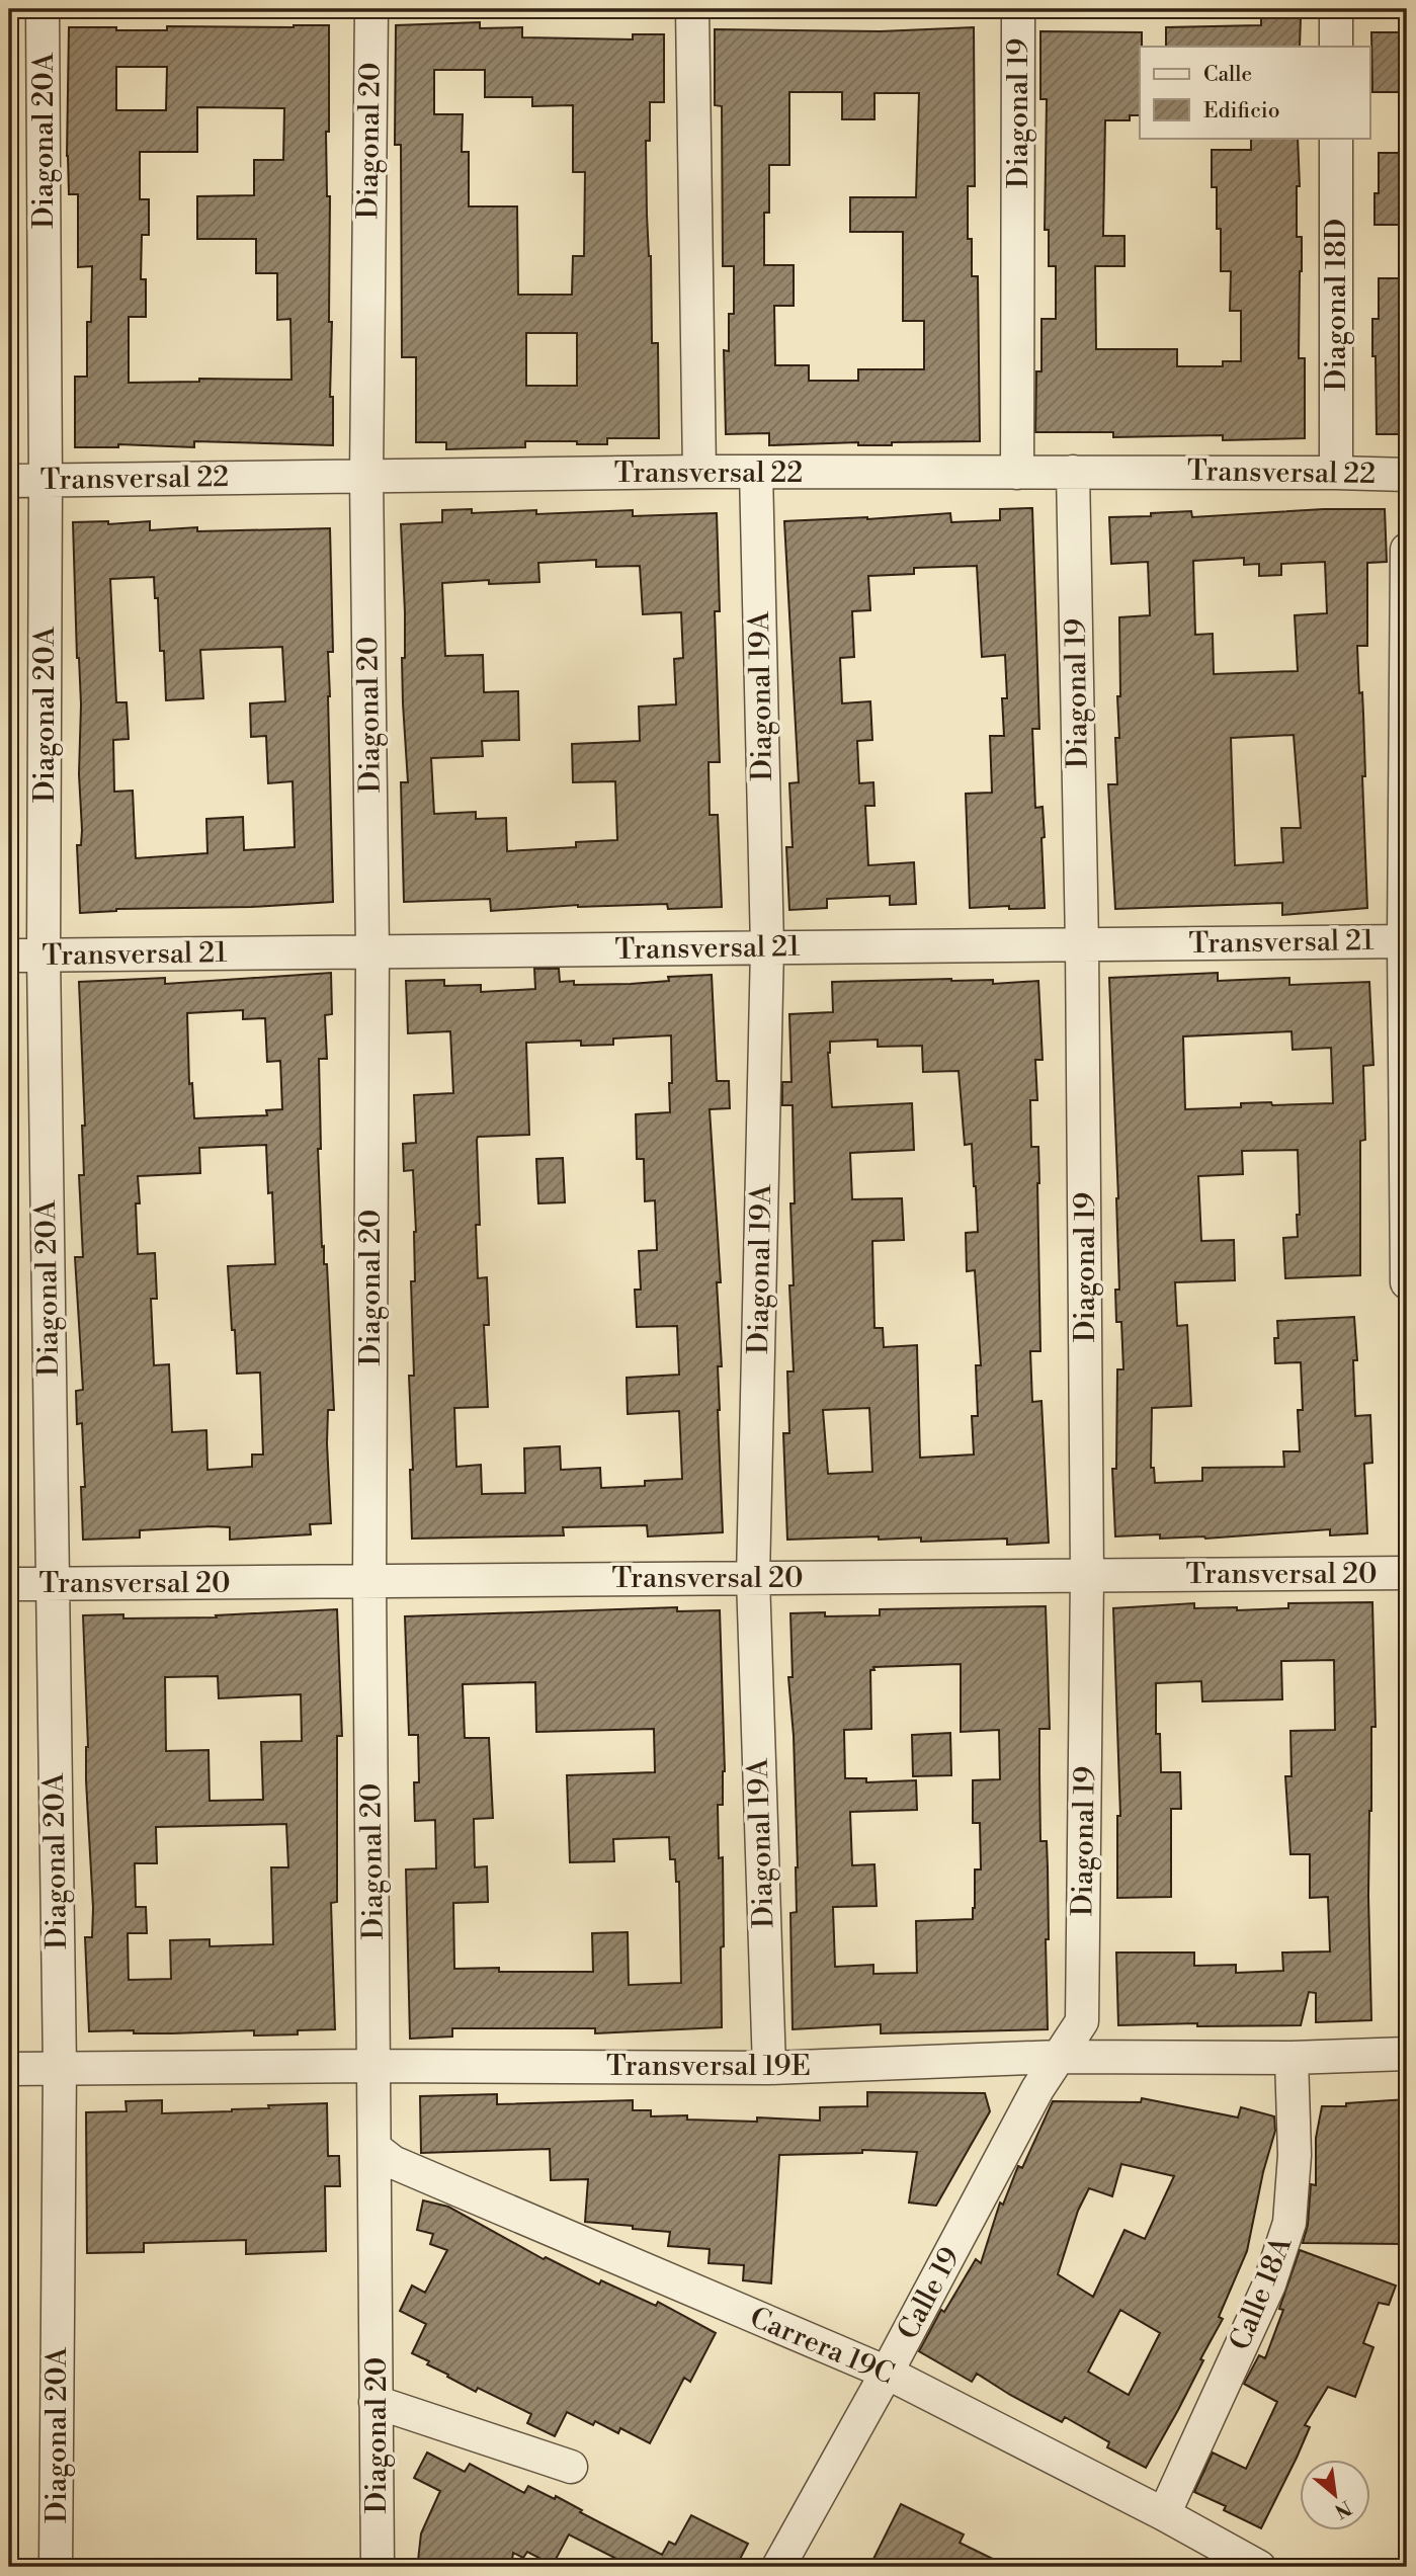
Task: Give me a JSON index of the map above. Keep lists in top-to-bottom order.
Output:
{
  "streets": {
    "street": [
      "Diagonal 19",
      "Diagonal 20A",
      "Diagonal 20",
      "Diagonal 18D",
      "Transversal 22",
      "Diagonal 19A",
      "Transversal 21",
      "Transversal 20",
      "Transversal 19E",
      "Calle 19",
      "Calle 18A",
      "Carrera 19C"
    ]
  },
  "crossings": [
    ["Diagonal 19", "Transversal 22"],
    ["Diagonal 19", "Transversal 21"],
    ["Diagonal 19", "Transversal 20"],
    ["Diagonal 19", "Transversal 19E"],
    ["Diagonal 19", "Calle 19"],
    ["Diagonal 20A", "Transversal 22"],
    ["Diagonal 20A", "Transversal 21"],
    ["Diagonal 20A", "Transversal 20"],
    ["Diagonal 20A", "Transversal 19E"],
    ["Diagonal 20", "Transversal 22"],
    ["Diagonal 20", "Transversal 21"],
    ["Diagonal 20", "Transversal 20"],
    ["Diagonal 20", "Transversal 19E"],
    ["Diagonal 20", "Carrera 19C"],
    ["Diagonal 18D", "Transversal 22"],
    ["Transversal 22", "Diagonal 19A"],
    ["Diagonal 19A", "Transversal 21"],
    ["Diagonal 19A", "Transversal 20"],
    ["Diagonal 19A", "Transversal 19E"],
    ["Transversal 19E", "Calle 19"],
    ["Transversal 19E", "Calle 18A"],
    ["Calle 19", "Carrera 19C"],
    ["Calle 18A", "Carrera 19C"]
  ],
  "legend": ["Calle", "Edificio"],
  "north": "bottom right"
}
